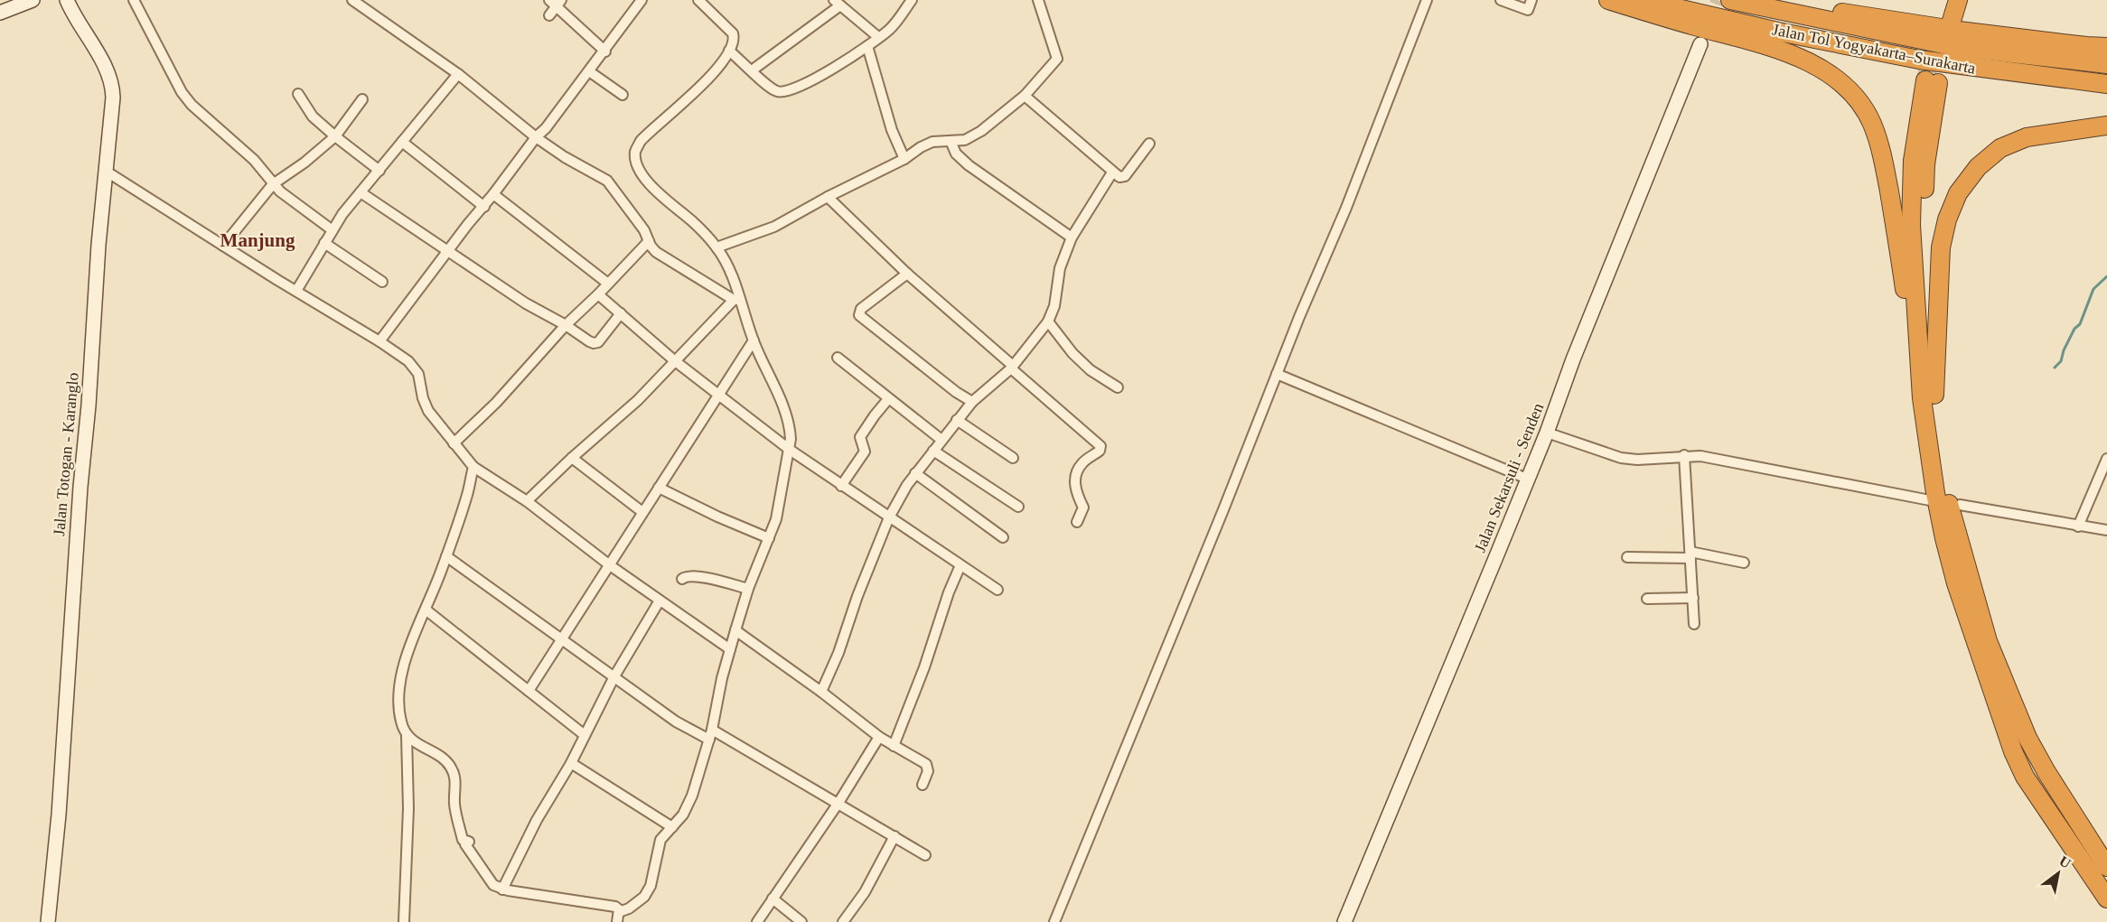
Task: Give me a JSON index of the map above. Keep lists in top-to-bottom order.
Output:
{
  "streets": {
    "highway": ["Jalan Tol Yogyakarta–Surakarta"],
    "street": ["Jalan Totogan - Karanglo", "Jalan Sekarsuli - Senden"]
  },
  "districts": ["Manjung"],
  "north": "top right"
}
